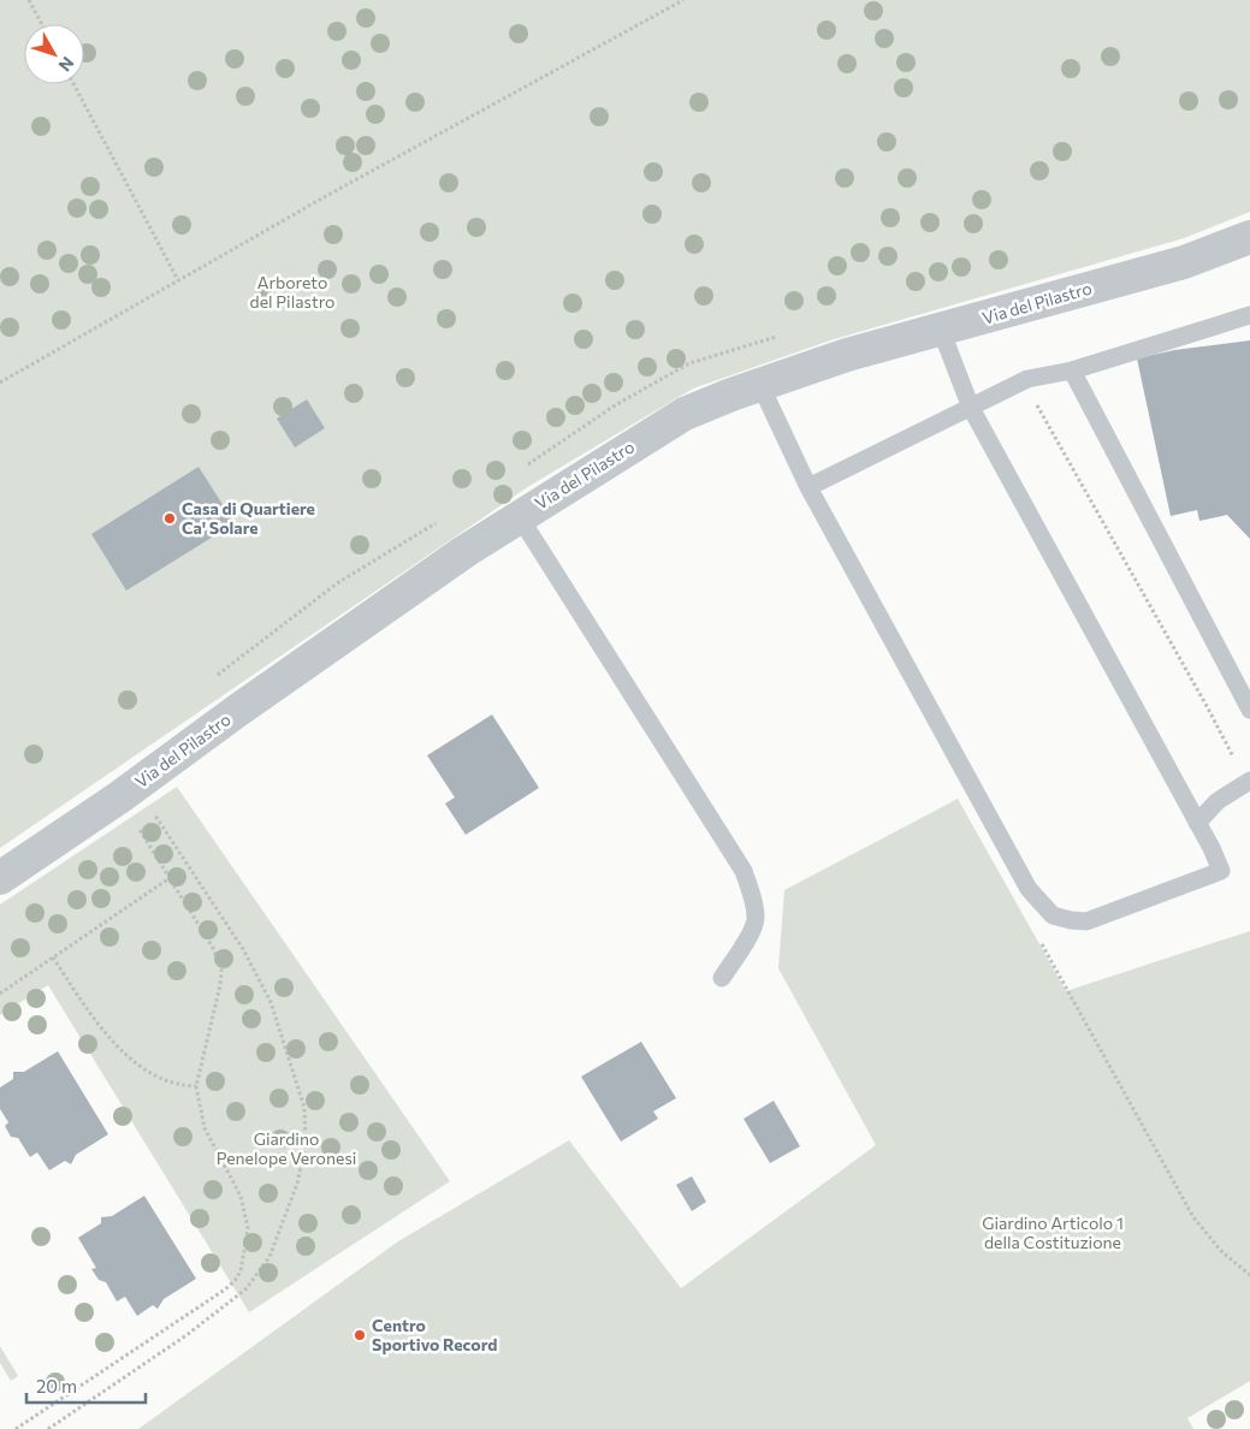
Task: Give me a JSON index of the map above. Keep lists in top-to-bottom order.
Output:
{
  "streets": {
    "street": ["Via del Pilastro"]
  },
  "parks": ["Arboreto del Pilastro", "Giardino Penelope Veronesi", "Giardino Articolo 1 della Costituzione"],
  "places": ["Casa di Quartiere Ca' Solare", "Centro Sportivo Record"],
  "scale_bar": "20 m",
  "north": "bottom right"
}
